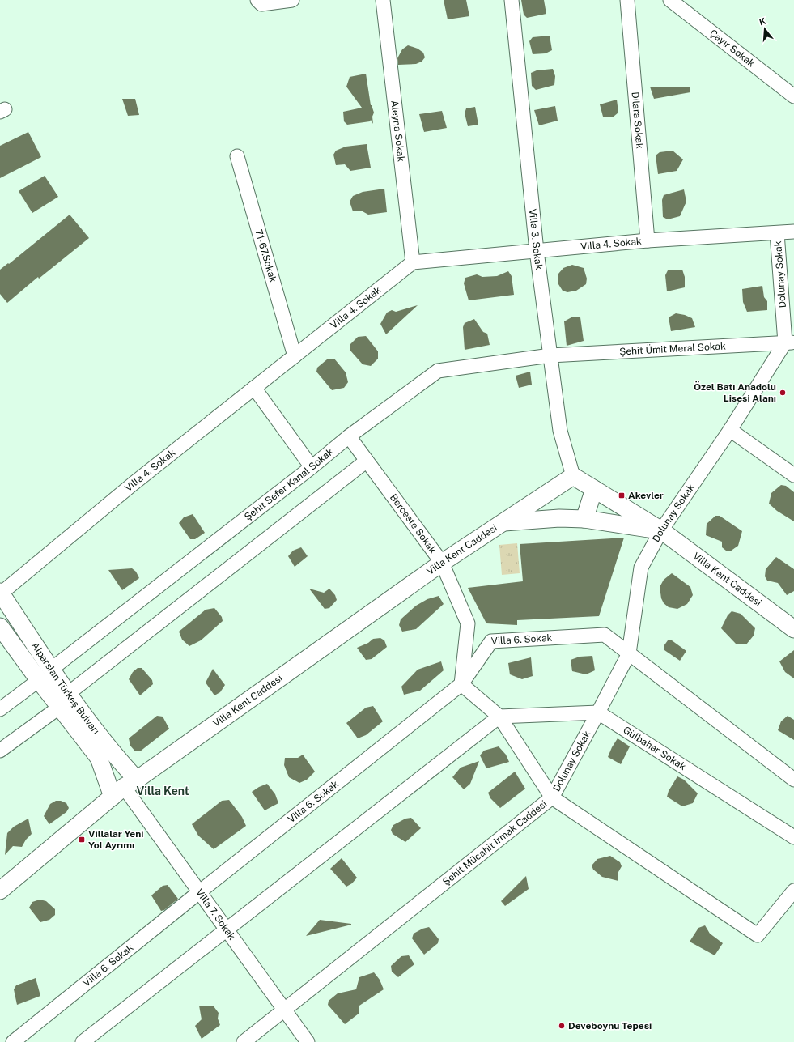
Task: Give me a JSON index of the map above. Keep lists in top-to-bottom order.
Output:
{
  "streets": {
    "street": [
      "Çayır Sokak",
      "Dilara Sokak",
      "Aleyna Sokak",
      "Villa 3. Sokak",
      "Villa 4. Sokak",
      "71-67.Sokak",
      "Dolunay Sokak",
      "Şehit Ümit Meral Sokak",
      "Şehit Sefer Kanal Sokak",
      "Berceste Sokak",
      "Villa Kent Caddesi",
      "Villa 6. Sokak",
      "Alparslan Türkeş Bulvarı",
      "Gülbahar Sokak",
      "Şehit Mücahit Irmak Caddesi",
      "Villa 7. Sokak"
    ]
  },
  "crossings": [
    ["Dilara Sokak", "Villa 4. Sokak"],
    ["Aleyna Sokak", "Villa 4. Sokak"],
    ["Villa 3. Sokak", "Villa 4. Sokak"],
    ["Villa 3. Sokak", "Şehit Ümit Meral Sokak"],
    ["Villa 3. Sokak", "Şehit Sefer Kanal Sokak"],
    ["Villa 3. Sokak", "Villa Kent Caddesi"],
    ["Villa 4. Sokak", "71-67.Sokak"],
    ["Villa 4. Sokak", "Dolunay Sokak"],
    ["Villa 4. Sokak", "Alparslan Türkeş Bulvarı"],
    ["Dolunay Sokak", "Şehit Ümit Meral Sokak"],
    ["Dolunay Sokak", "Villa Kent Caddesi"],
    ["Dolunay Sokak", "Villa 6. Sokak"],
    ["Dolunay Sokak", "Gülbahar Sokak"],
    ["Dolunay Sokak", "Şehit Mücahit Irmak Caddesi"],
    ["Şehit Ümit Meral Sokak", "Şehit Sefer Kanal Sokak"],
    ["Şehit Sefer Kanal Sokak", "Berceste Sokak"],
    ["Şehit Sefer Kanal Sokak", "Alparslan Türkeş Bulvarı"],
    ["Berceste Sokak", "Villa Kent Caddesi"],
    ["Berceste Sokak", "Villa 6. Sokak"],
    ["Villa Kent Caddesi", "Alparslan Türkeş Bulvarı"],
    ["Villa Kent Caddesi", "Villa 7. Sokak"],
    ["Villa 6. Sokak", "Villa 7. Sokak"],
    ["Alparslan Türkeş Bulvarı", "Villa 7. Sokak"],
    ["Şehit Mücahit Irmak Caddesi", "Villa 7. Sokak"]
  ],
  "districts": ["Villa Kent"],
  "places": {
    "other": ["Özel Batı Anadolu Lisesi Alanı", "Deveboynu Tepesi"],
    "transit": ["Akevler", "Villalar Yeni Yol Ayrımı"]
  },
  "north": "top"
}
